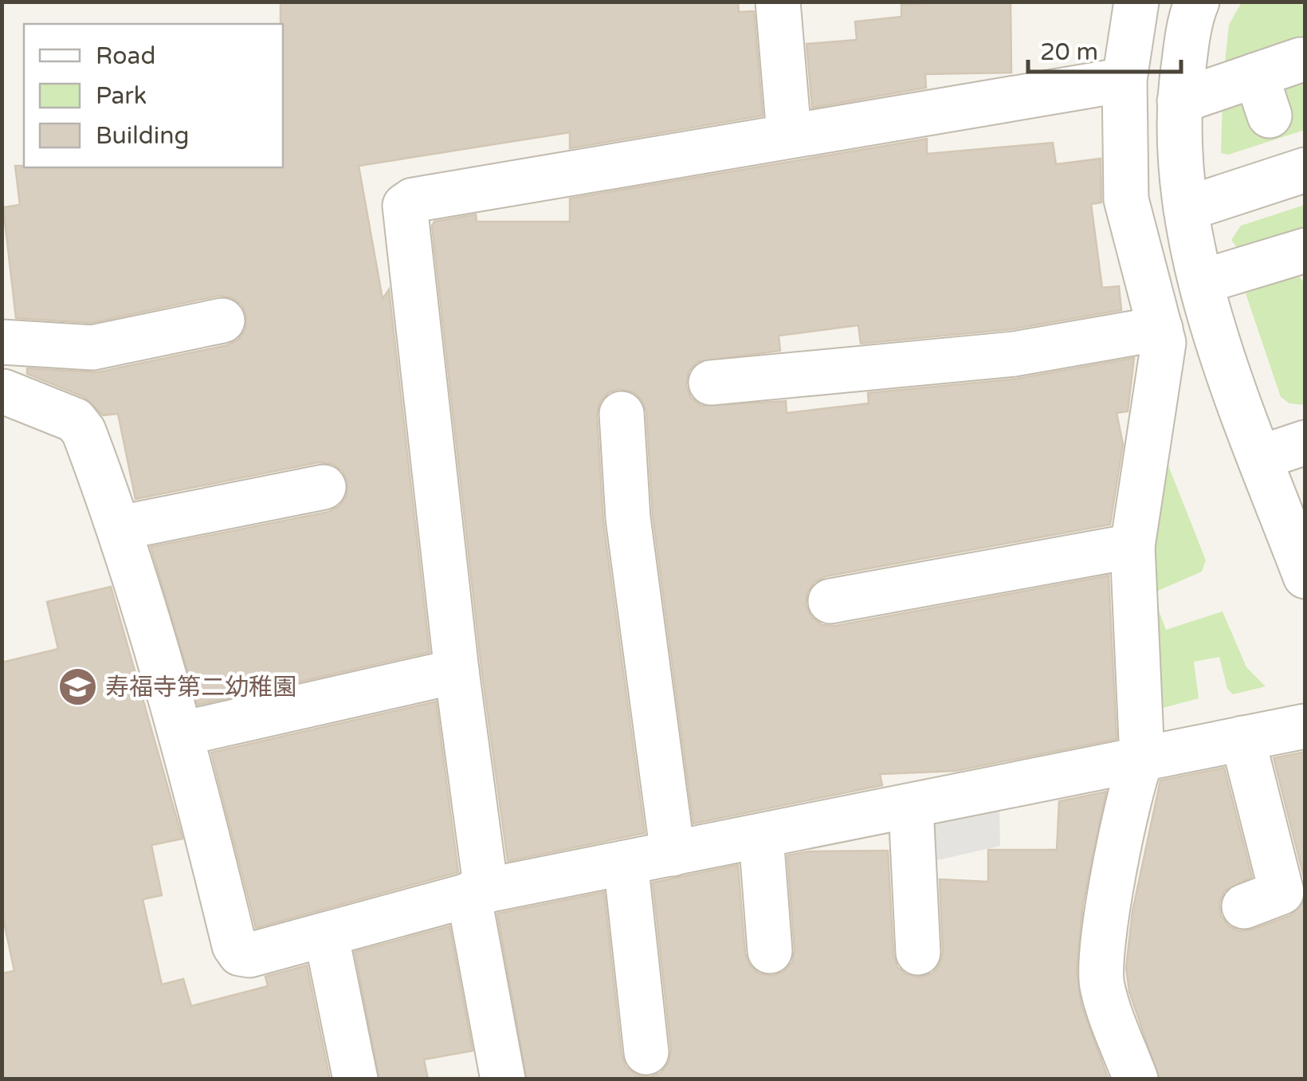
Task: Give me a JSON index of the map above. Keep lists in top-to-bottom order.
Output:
{
  "places": {
    "school or university": ["寿福寺第二幼稚園"]
  },
  "legend": ["Road", "Park", "Building"],
  "scale_bar": "20 m"
}
